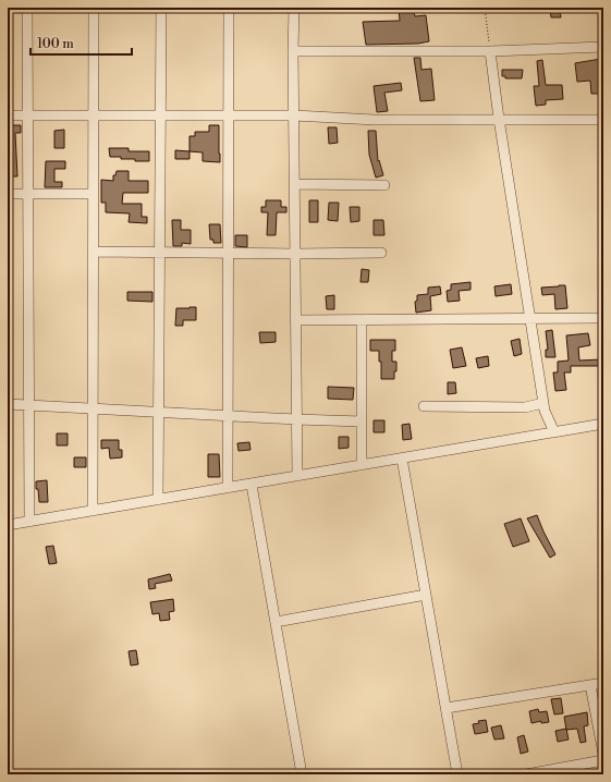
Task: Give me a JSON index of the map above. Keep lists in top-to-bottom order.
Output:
{
  "scale_bar": "100 m"
}
